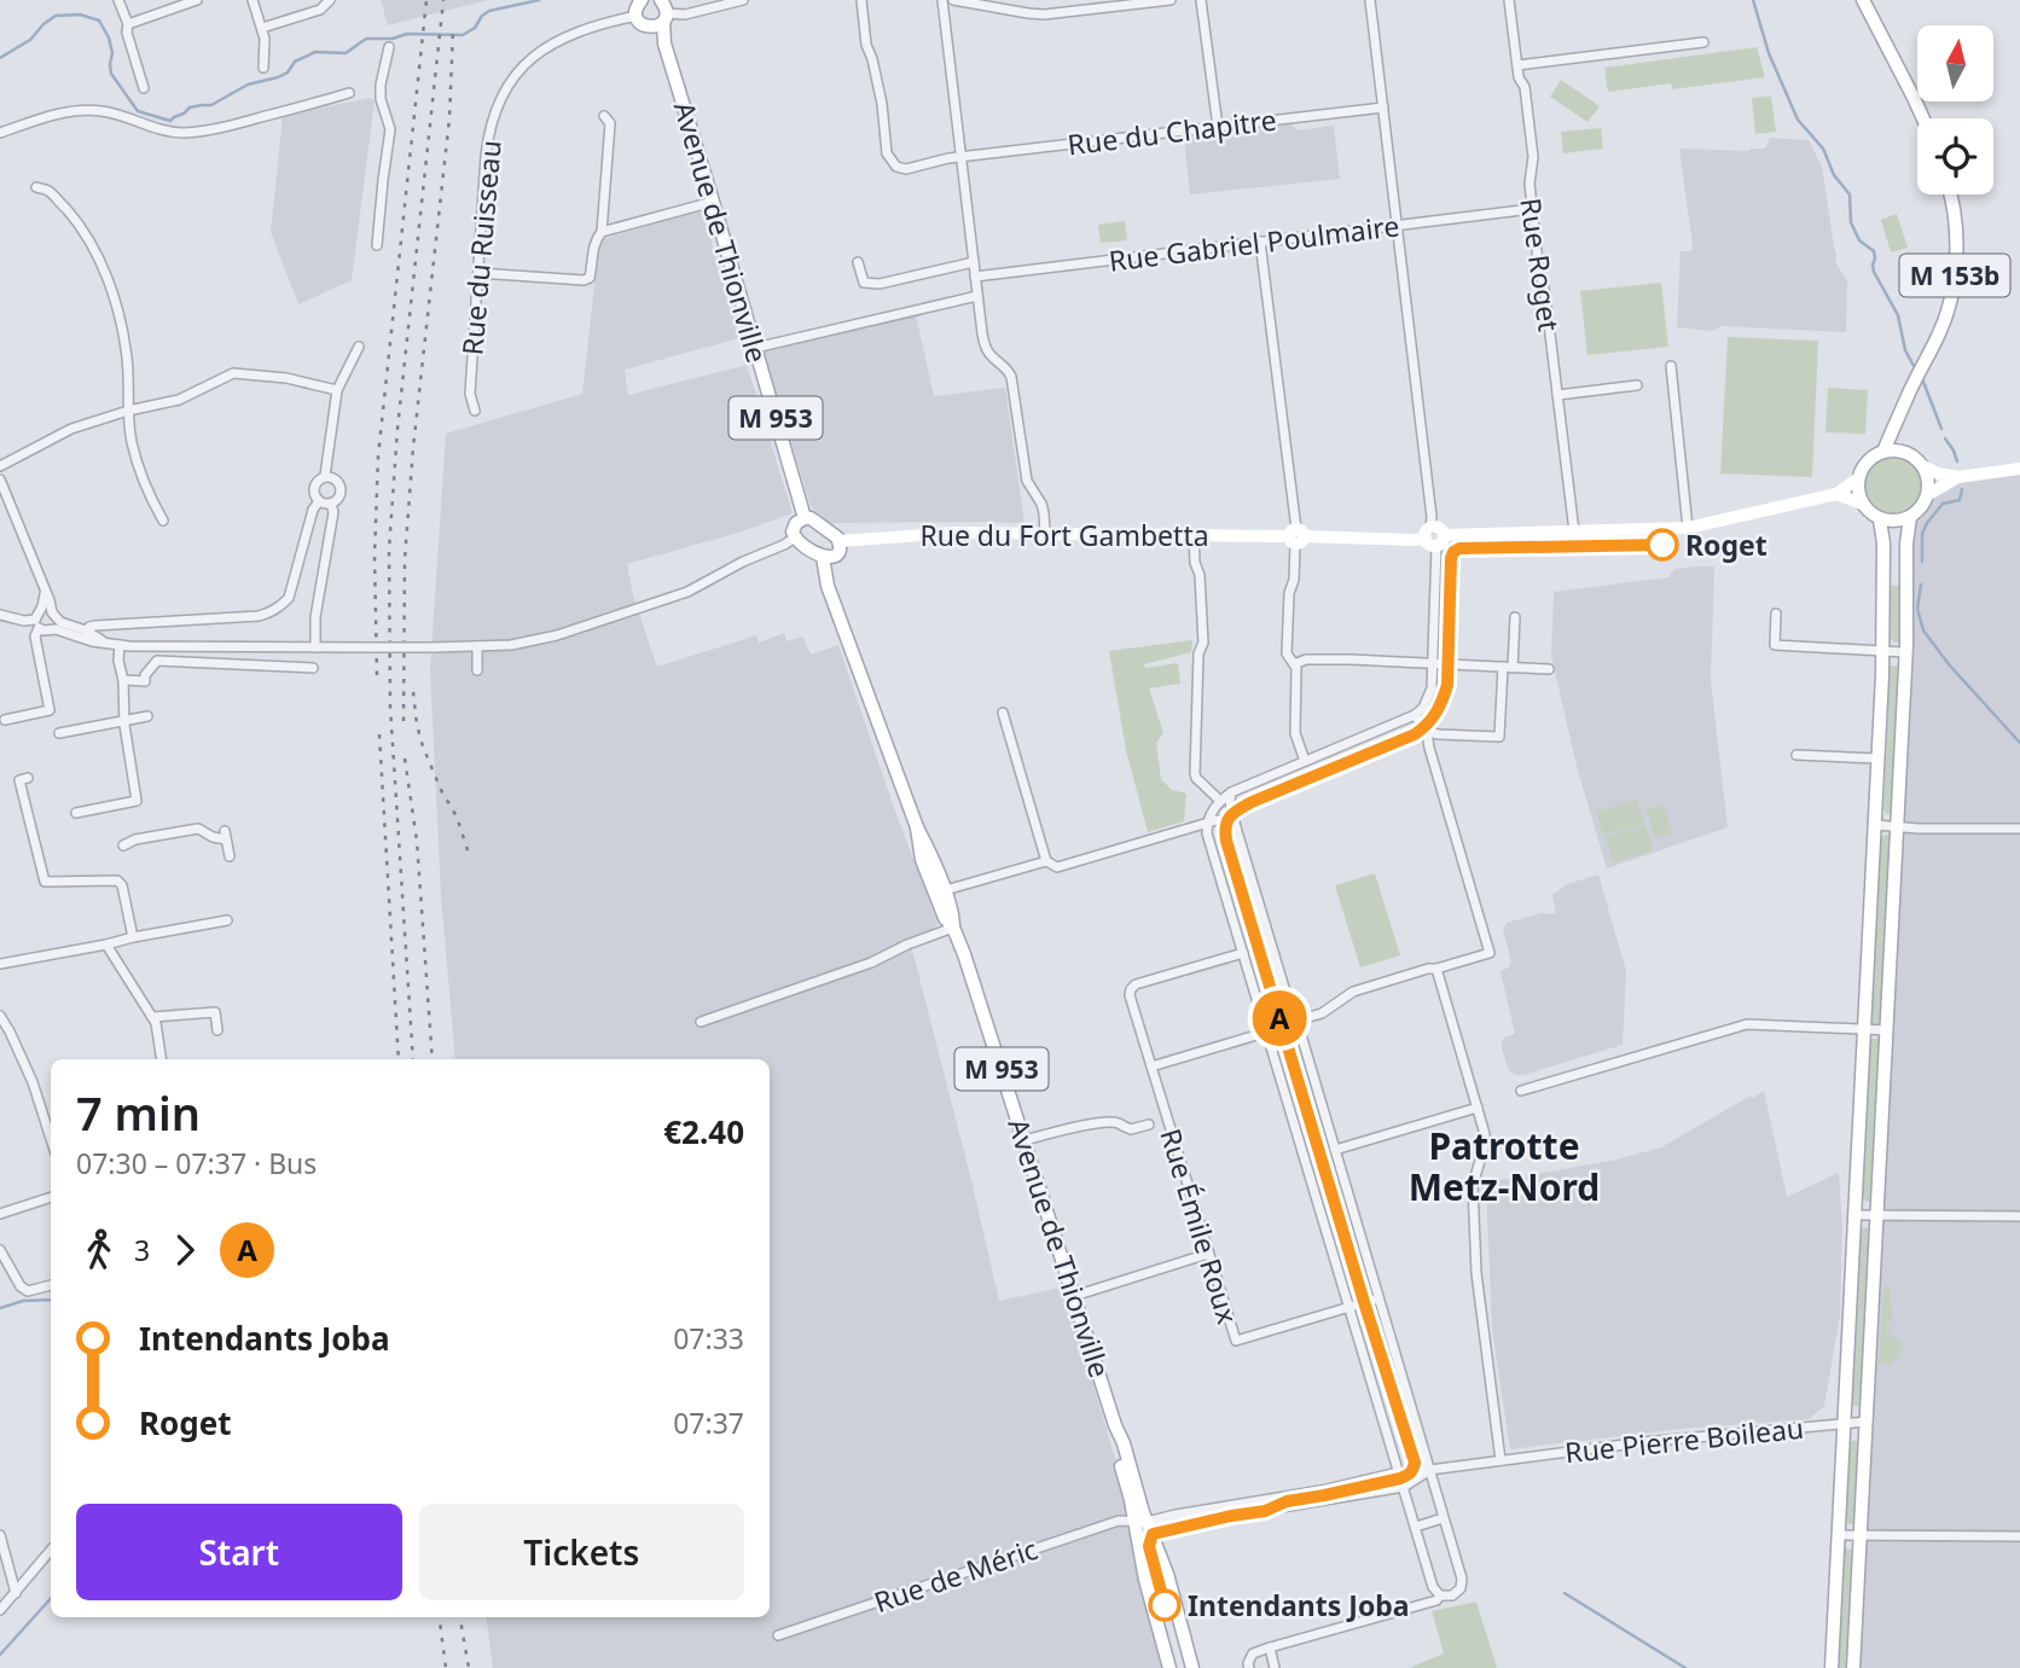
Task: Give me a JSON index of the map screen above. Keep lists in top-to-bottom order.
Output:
{
  "streets": {
    "main road": [
      "Avenue de Thionville",
      "M 153b",
      "M 953",
      "Rue du Fort Gambetta"
    ],
    "street": [
      "Rue du Chapitre",
      "Rue Gabriel Poulmaire",
      "Rue du Ruisseau",
      "Rue Roget",
      "Rue Émile Roux",
      "Rue Pierre Boileau",
      "Rue de Méric"
    ]
  },
  "crossings": [
    ["Avenue de Thionville", "Rue du Ruisseau"],
    ["Avenue de Thionville", "Rue Pierre Boileau"],
    ["Avenue de Thionville", "Rue de Méric"],
    ["Rue Gabriel Poulmaire", "Rue Roget"],
    ["Rue Roget", "Rue du Fort Gambetta"],
    ["M 153b", "Rue du Fort Gambetta"],
    ["Rue Pierre Boileau", "Rue de Méric"]
  ],
  "districts": ["Patrotte Metz-Nord"],
  "places": ["Roget", "Intendants Joba"],
  "lines": ["bus line A"],
  "north": "top",
  "page": {
    "on_map": "A",
    "heading": ["7 min", "07:30 – 07:37 · Bus", "€2.40"],
    "legs": ["3", "A"],
    "list": [
      {
        "name": "Intendants Joba",
        "value": "07:33"
      },
      {
        "name": "Roget",
        "value": "07:37"
      }
    ],
    "buttons": ["Start", "Tickets"]
  }
}
